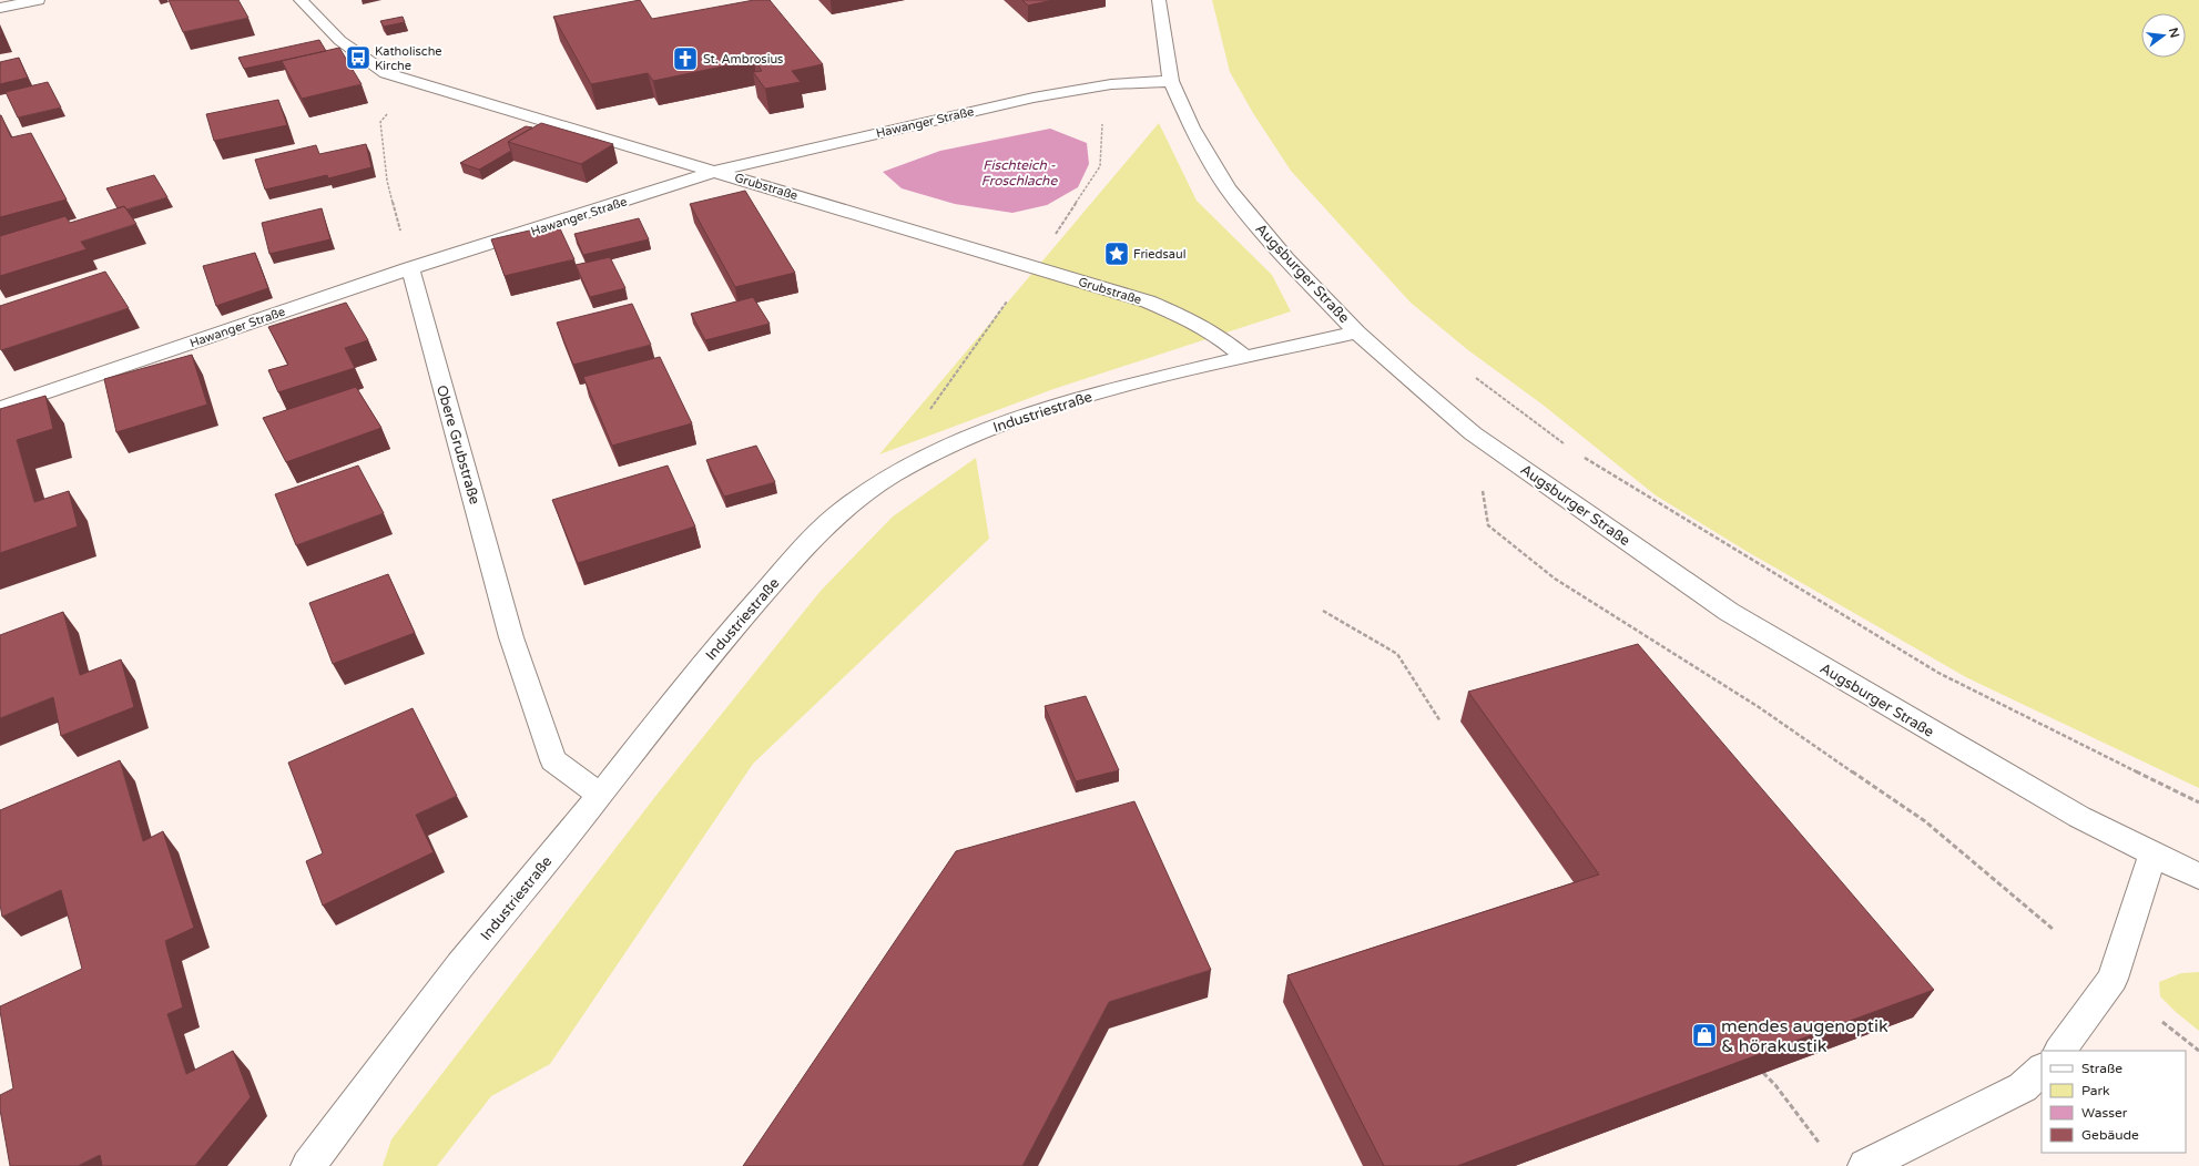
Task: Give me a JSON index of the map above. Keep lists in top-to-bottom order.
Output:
{
  "streets": {
    "street": [
      "Hawanger Straße",
      "Grubstraße",
      "Augsburger Straße",
      "Industriestraße",
      "Obere Grubstraße"
    ]
  },
  "crossings": [
    ["Hawanger Straße", "Grubstraße"],
    ["Hawanger Straße", "Augsburger Straße"],
    ["Hawanger Straße", "Obere Grubstraße"],
    ["Grubstraße", "Industriestraße"],
    ["Augsburger Straße", "Industriestraße"],
    ["Industriestraße", "Obere Grubstraße"]
  ],
  "water": ["Fischteich - Froschlache"],
  "places": {
    "bus stop": ["Katholische Kirche"],
    "church": ["St. Ambrosius"],
    "place": ["Friedsaul"],
    "shop": ["mendes augenoptik & hörakustik"]
  },
  "legend": [
    "Straße",
    "Park",
    "Wasser",
    "Gebäude"
  ],
  "north": "right"
}
